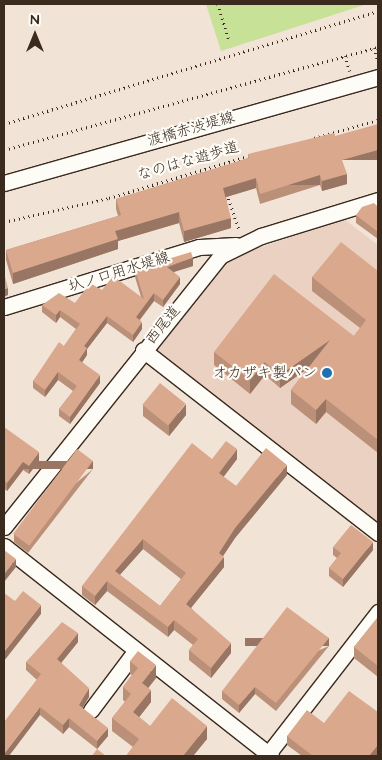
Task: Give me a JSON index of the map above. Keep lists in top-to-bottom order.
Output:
{
  "streets": {
    "street": ["渡橋赤渋堤線", "圦ノ口用水堤線", "西尾道"],
    "path": ["なのはな遊歩道"]
  },
  "crossings": [
    ["圦ノ口用水堤線", "西尾道"]
  ],
  "places": ["オカザキ製パン"],
  "north": "top"
}
